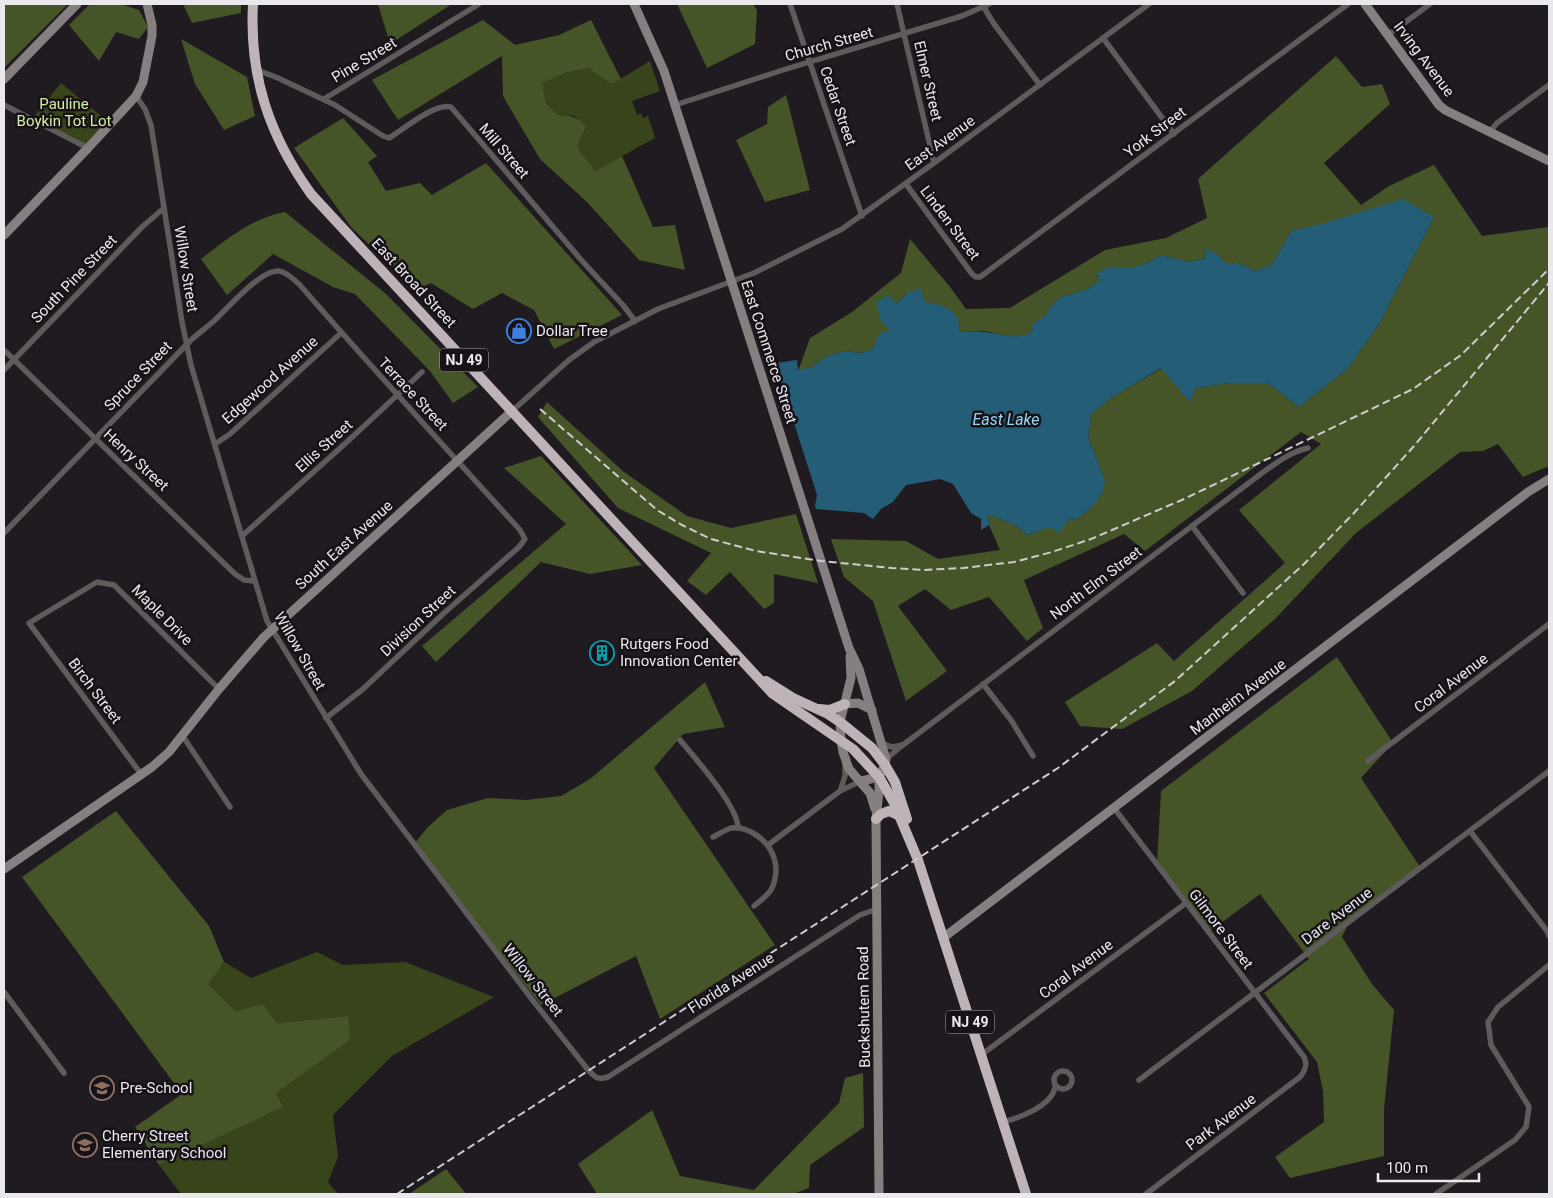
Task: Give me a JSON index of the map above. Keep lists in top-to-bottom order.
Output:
{
  "streets": {
    "highway": ["East Broad Street", "NJ 49"],
    "street": [
      "Church Street",
      "Irving Avenue",
      "Pine Street",
      "Elmer Street",
      "Cedar Street",
      "York Street",
      "East Avenue",
      "Mill Street",
      "Linden Street",
      "Willow Street",
      "South Pine Street",
      "East Commerce Street",
      "Spruce Street",
      "Edgewood Avenue",
      "Terrace Street",
      "Ellis Street",
      "Henry Street",
      "South East Avenue",
      "North Elm Street",
      "Maple Drive",
      "Division Street",
      "Coral Avenue",
      "Birch Street",
      "Manheim Avenue",
      "Dare Avenue",
      "Gilmore Street",
      "Florida Avenue",
      "Buckshutem Road",
      "Park Avenue"
    ]
  },
  "crossings": [
    ["Church Street", "Elmer Street"],
    ["Church Street", "Cedar Street"],
    ["Church Street", "East Commerce Street"],
    ["Pine Street", "Mill Street"],
    ["Pine Street", "East Broad Street"],
    ["Elmer Street", "East Avenue"],
    ["Cedar Street", "East Avenue"],
    ["York Street", "Linden Street"],
    ["East Avenue", "Linden Street"],
    ["East Avenue", "East Commerce Street"],
    ["East Avenue", "South East Avenue"],
    ["Mill Street", "South East Avenue"],
    ["Willow Street", "South Pine Street"],
    ["Willow Street", "Spruce Street"],
    ["Willow Street", "Edgewood Avenue"],
    ["Willow Street", "Ellis Street"],
    ["Willow Street", "Henry Street"],
    ["Willow Street", "South East Avenue"],
    ["Willow Street", "Division Street"],
    ["Willow Street", "Florida Avenue"],
    ["South Pine Street", "Henry Street"],
    ["East Broad Street", "East Commerce Street"],
    ["East Broad Street", "NJ 49"],
    ["East Broad Street", "South East Avenue"],
    ["East Broad Street", "North Elm Street"],
    ["East Commerce Street", "NJ 49"],
    ["East Commerce Street", "South East Avenue"],
    ["East Commerce Street", "North Elm Street"],
    ["NJ 49", "North Elm Street"],
    ["NJ 49", "Coral Avenue"],
    ["NJ 49", "Manheim Avenue"],
    ["Spruce Street", "Terrace Street"],
    ["Spruce Street", "Henry Street"],
    ["Edgewood Avenue", "Terrace Street"],
    ["Terrace Street", "Ellis Street"],
    ["Terrace Street", "South East Avenue"],
    ["Terrace Street", "Division Street"],
    ["South East Avenue", "Maple Drive"],
    ["South East Avenue", "Birch Street"],
    ["Maple Drive", "Birch Street"],
    ["Coral Avenue", "Gilmore Street"],
    ["Manheim Avenue", "Gilmore Street"],
    ["Dare Avenue", "Gilmore Street"],
    ["Gilmore Street", "Park Avenue"],
    ["Florida Avenue", "Buckshutem Road"]
  ],
  "water": ["East Lake"],
  "parks": ["Pauline Boykin Tot Lot"],
  "places": {
    "shop": ["Dollar Tree"],
    "building": ["Rutgers Food Innovation Center"],
    "school or university": ["Pre-School", "Cherry Street Elementary School"]
  },
  "scale_bar": "100 m"
}
